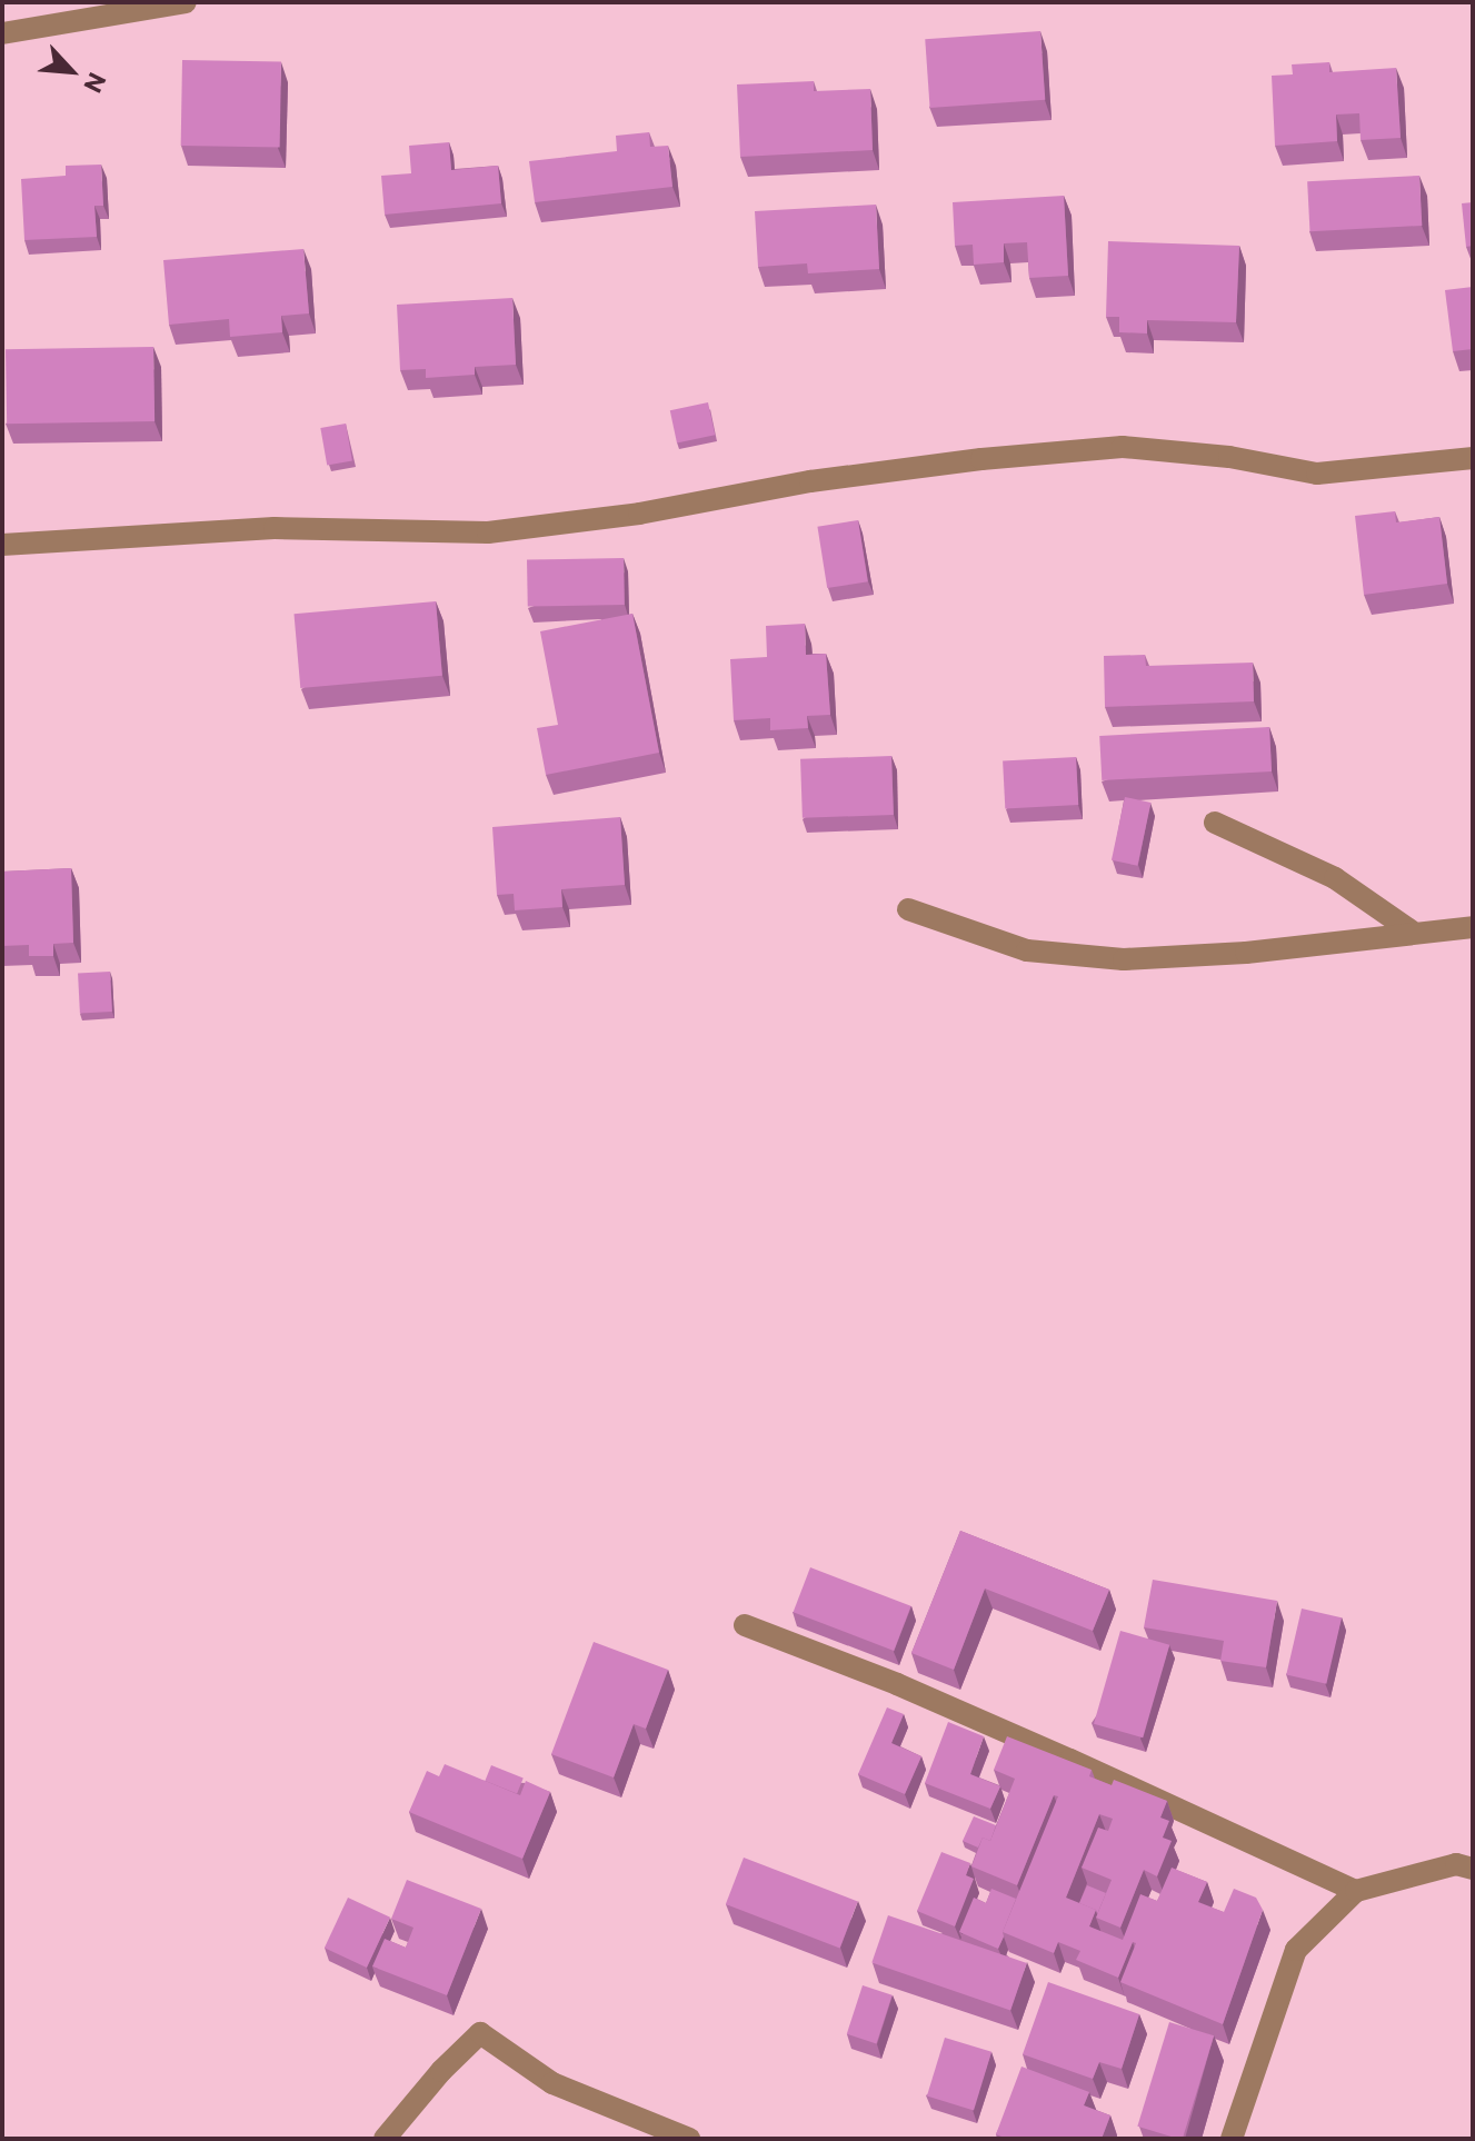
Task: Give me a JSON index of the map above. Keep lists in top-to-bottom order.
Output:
{
  "north": "bottom right"
}
